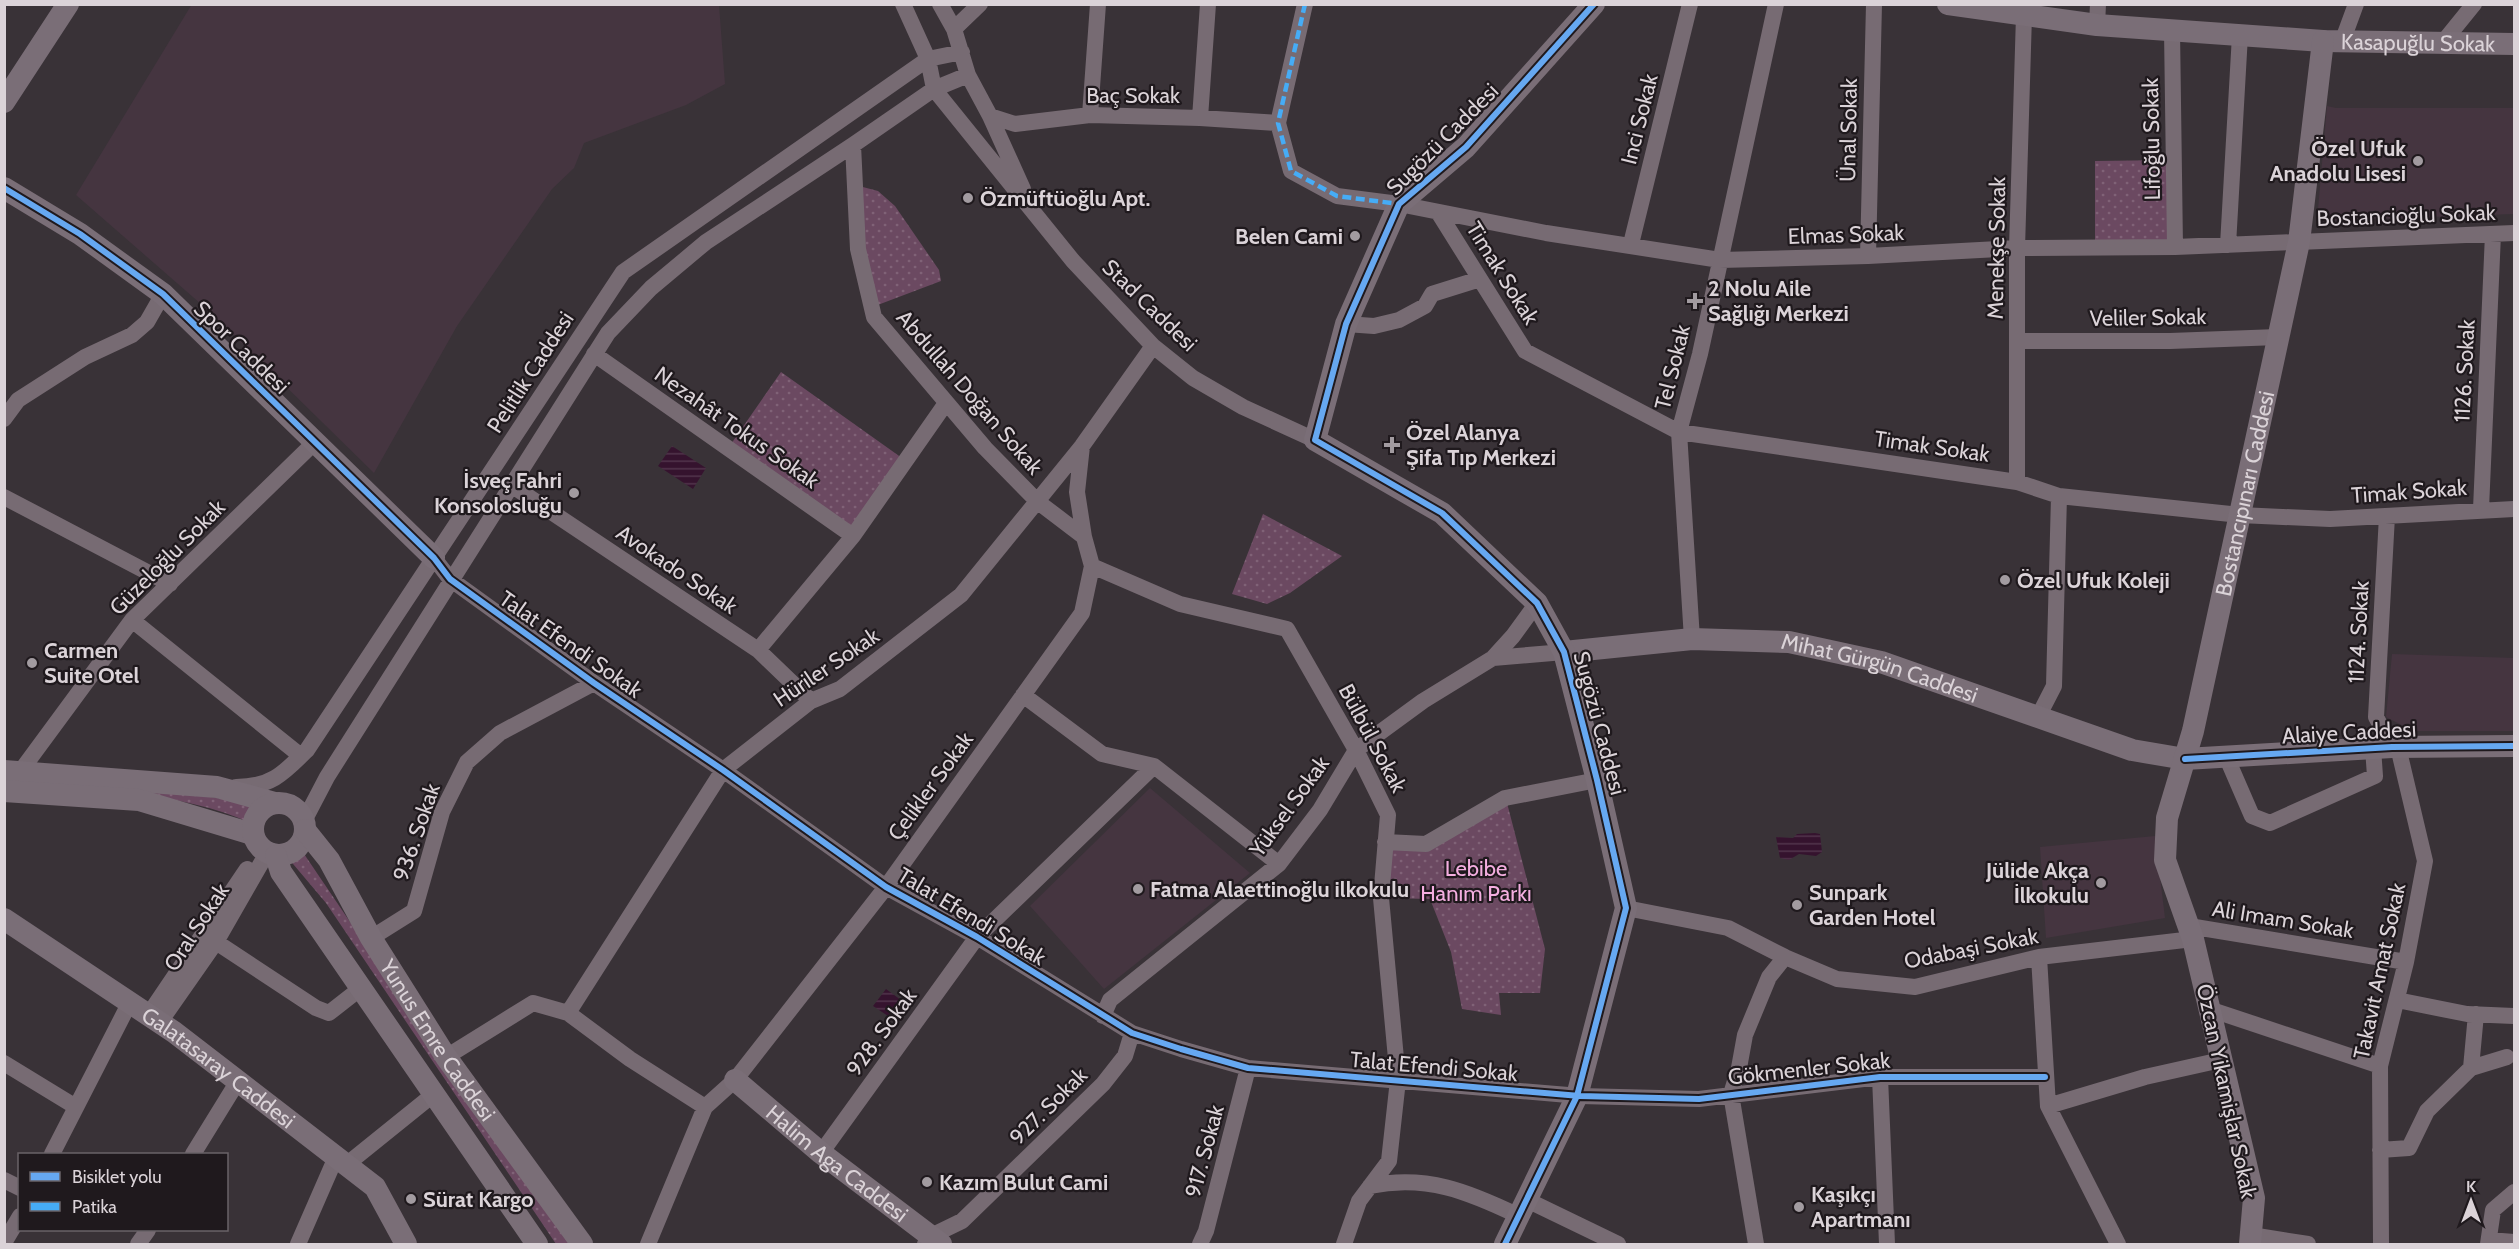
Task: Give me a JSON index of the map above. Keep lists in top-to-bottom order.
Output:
{
  "streets": {
    "street": [
      "Kasapuğlu Sokak",
      "Baç Sokak",
      "Inci Sokak",
      "Ünal Sokak",
      "Sugözü Caddesi",
      "Lifoğlu Sokak",
      "Bostancioğlu Sokak",
      "Elmas Sokak",
      "Menekşe Sokak",
      "Timak Sokak",
      "Stad Caddesi",
      "Veliler Sokak",
      "Spor Caddesi",
      "Tel Sokak",
      "1126. Sokak",
      "Pelitlik Caddesi",
      "Abdullah Doğan Sokak",
      "Nezahât Tokus Sokak",
      "Bostancıpınarı Caddesi",
      "Güzeloğlu Sokak",
      "Avokado Sokak",
      "1124. Sokak",
      "Talat Efendi Sokak",
      "Hüriler Sokak",
      "Mihat Gürgün Caddesi",
      "Alaiye Caddesi",
      "Bülbül Sokak",
      "Çelikler Sokak",
      "Yüksel Sokak",
      "936. Sokak",
      "Ali Imam Sokak",
      "Oral Sokak",
      "Odabaşi Sokak",
      "Takavit Amat Sokak",
      "928. Sokak",
      "Yunus Emre Caddesi",
      "Galatasaray Caddesi",
      "Gökmenler Sokak",
      "Özcan Yikamişlar Sokak",
      "927. Sokak",
      "917. Sokak",
      "Halim Aga Caddesi"
    ]
  },
  "crossings": [
    ["Kasapuğlu Sokak", "Lifoğlu Sokak"],
    ["Kasapuğlu Sokak", "Menekşe Sokak"],
    ["Kasapuğlu Sokak", "Bostancıpınarı Caddesi"],
    ["Baç Sokak", "Elmas Sokak"],
    ["Baç Sokak", "Stad Caddesi"],
    ["Inci Sokak", "Elmas Sokak"],
    ["Ünal Sokak", "Elmas Sokak"],
    ["Sugözü Caddesi", "Elmas Sokak"],
    ["Sugözü Caddesi", "Stad Caddesi"],
    ["Sugözü Caddesi", "Talat Efendi Sokak"],
    ["Sugözü Caddesi", "Mihat Gürgün Caddesi"],
    ["Sugözü Caddesi", "Yüksel Sokak"],
    ["Sugözü Caddesi", "Odabaşi Sokak"],
    ["Sugözü Caddesi", "Gökmenler Sokak"],
    ["Lifoğlu Sokak", "Elmas Sokak"],
    ["Bostancioğlu Sokak", "Elmas Sokak"],
    ["Bostancioğlu Sokak", "1126. Sokak"],
    ["Bostancioğlu Sokak", "Bostancıpınarı Caddesi"],
    ["Elmas Sokak", "Menekşe Sokak"],
    ["Elmas Sokak", "Timak Sokak"],
    ["Elmas Sokak", "Tel Sokak"],
    ["Elmas Sokak", "Bostancıpınarı Caddesi"],
    ["Menekşe Sokak", "Timak Sokak"],
    ["Menekşe Sokak", "Veliler Sokak"],
    ["Timak Sokak", "Tel Sokak"],
    ["Timak Sokak", "1126. Sokak"],
    ["Timak Sokak", "Bostancıpınarı Caddesi"],
    ["Timak Sokak", "1124. Sokak"],
    ["Stad Caddesi", "Pelitlik Caddesi"],
    ["Stad Caddesi", "Hüriler Sokak"],
    ["Veliler Sokak", "Bostancıpınarı Caddesi"],
    ["Spor Caddesi", "Pelitlik Caddesi"],
    ["Spor Caddesi", "Güzeloğlu Sokak"],
    ["Spor Caddesi", "Talat Efendi Sokak"],
    ["Tel Sokak", "Mihat Gürgün Caddesi"],
    ["Pelitlik Caddesi", "Abdullah Doğan Sokak"],
    ["Pelitlik Caddesi", "Nezahât Tokus Sokak"],
    ["Pelitlik Caddesi", "Avokado Sokak"],
    ["Pelitlik Caddesi", "Talat Efendi Sokak"],
    ["Pelitlik Caddesi", "Oral Sokak"],
    ["Pelitlik Caddesi", "Yunus Emre Caddesi"],
    ["Abdullah Doğan Sokak", "Hüriler Sokak"],
    ["Abdullah Doğan Sokak", "Çelikler Sokak"],
    ["Bostancıpınarı Caddesi", "Mihat Gürgün Caddesi"],
    ["Bostancıpınarı Caddesi", "Alaiye Caddesi"],
    ["Bostancıpınarı Caddesi", "Ali Imam Sokak"],
    ["Bostancıpınarı Caddesi", "Odabaşi Sokak"],
    ["Bostancıpınarı Caddesi", "Özcan Yikamişlar Sokak"],
    ["Avokado Sokak", "Hüriler Sokak"],
    ["1124. Sokak", "Alaiye Caddesi"],
    ["1124. Sokak", "Takavit Amat Sokak"],
    ["Talat Efendi Sokak", "Hüriler Sokak"],
    ["Talat Efendi Sokak", "Bülbül Sokak"],
    ["Talat Efendi Sokak", "Çelikler Sokak"],
    ["Talat Efendi Sokak", "Yüksel Sokak"],
    ["Talat Efendi Sokak", "936. Sokak"],
    ["Talat Efendi Sokak", "928. Sokak"],
    ["Talat Efendi Sokak", "Gökmenler Sokak"],
    ["Talat Efendi Sokak", "927. Sokak"],
    ["Talat Efendi Sokak", "917. Sokak"],
    ["Hüriler Sokak", "Çelikler Sokak"],
    ["Mihat Gürgün Caddesi", "Alaiye Caddesi"],
    ["Mihat Gürgün Caddesi", "Yüksel Sokak"],
    ["Alaiye Caddesi", "Takavit Amat Sokak"],
    ["Bülbül Sokak", "Çelikler Sokak"],
    ["Bülbül Sokak", "Yüksel Sokak"],
    ["Çelikler Sokak", "Halim Aga Caddesi"],
    ["936. Sokak", "Yunus Emre Caddesi"],
    ["Ali Imam Sokak", "Odabaşi Sokak"],
    ["Ali Imam Sokak", "Takavit Amat Sokak"],
    ["Ali Imam Sokak", "Özcan Yikamişlar Sokak"],
    ["Oral Sokak", "Yunus Emre Caddesi"],
    ["Oral Sokak", "Galatasaray Caddesi"],
    ["Odabaşi Sokak", "Özcan Yikamişlar Sokak"],
    ["928. Sokak", "Halim Aga Caddesi"],
    ["927. Sokak", "Halim Aga Caddesi"]
  ],
  "parks": ["Lebibe Hanım Parkı"],
  "places": {
    "other": [
      "Özel Ufuk Anadolu Lisesi",
      "Özmüftüoğlu Apt.",
      "Belen Cami",
      "İsveç Fahri Konsolosluğu",
      "Özel Ufuk Koleji",
      "Carmen Suite Otel",
      "Jülide Akça İlkokulu",
      "Fatma Alaettinoğlu ilkokulu",
      "Sunpark Garden Hotel",
      "Kazım Bulut Cami",
      "Sürat Kargo",
      "Kaşıkçı Apartmanı"
    ],
    "health": ["2 Nolu Aile Sağlığı Merkezi", "Özel Alanya Şifa Tıp Merkezi"]
  },
  "legend": ["Bisiklet yolu", "Patika"],
  "north": "top"
}
